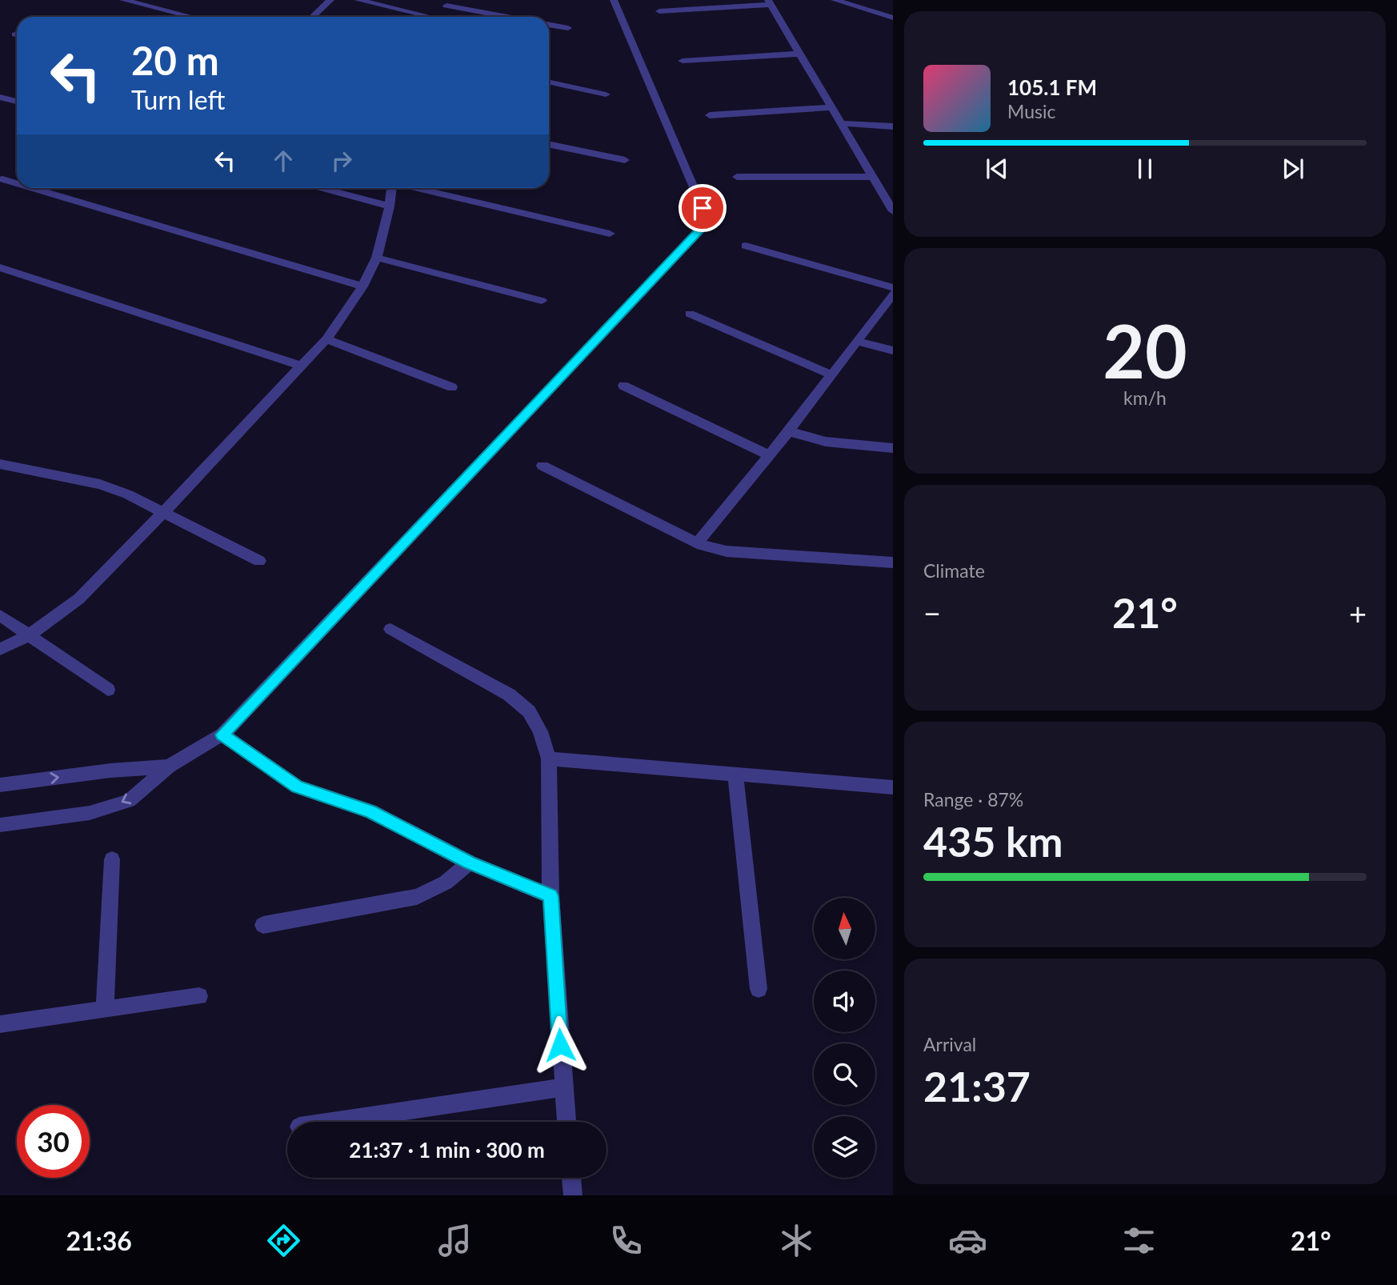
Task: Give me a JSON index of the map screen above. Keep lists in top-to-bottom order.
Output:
{
  "north": "top",
  "page": {
    "turn": ["20 m", "Turn left"],
    "song": ["105.1 FM", "Music"],
    "tile": [
      ["20", "km/h"],
      "Climate",
      ["Range · 87%", "435 km"],
      ["Arrival", "21:37"]
    ],
    "heat": ["−", "21°", "+"],
    "limit": "30",
    "trip": "21:37 · 1 min · 300 m",
    "tabs": ["21:36", "21°"]
  }
}
